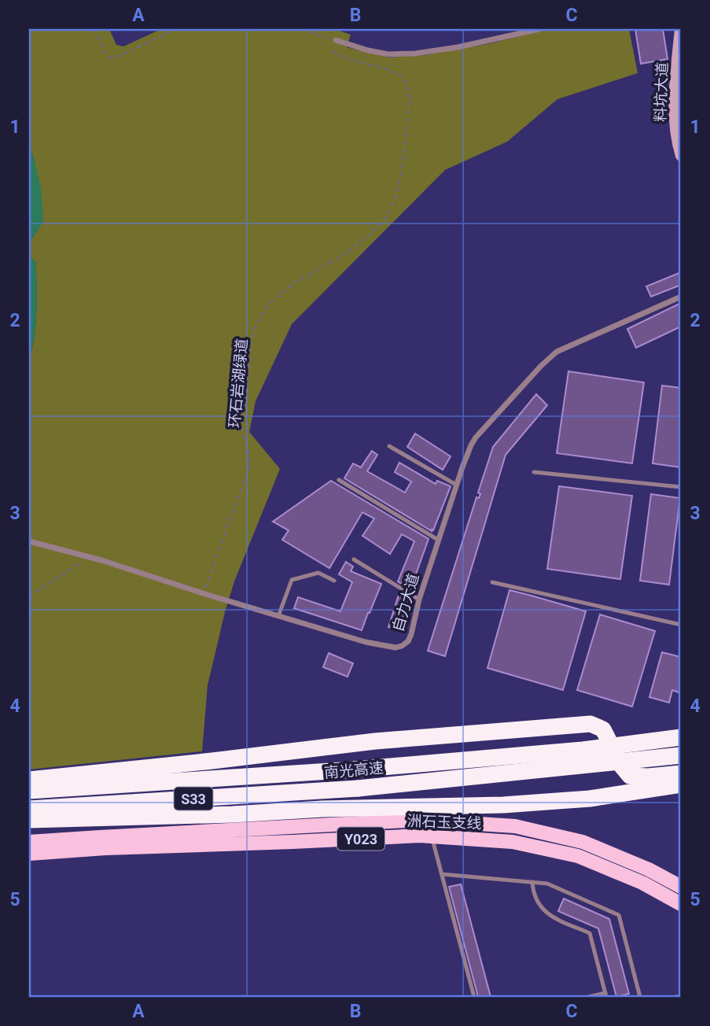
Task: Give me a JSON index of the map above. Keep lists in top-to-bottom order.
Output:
{
  "streets": {
    "highway": ["南光高速", "S33"],
    "main road": ["洲石玉支线", "Y023"],
    "street": ["料坑大道", "自力大道"],
    "path": ["环石岩湖绿道"]
  },
  "grid": {
    "columns": ["A", "B", "C"],
    "rows": [
      "1",
      "2",
      "3",
      "4",
      "5"
    ]
  }
}
